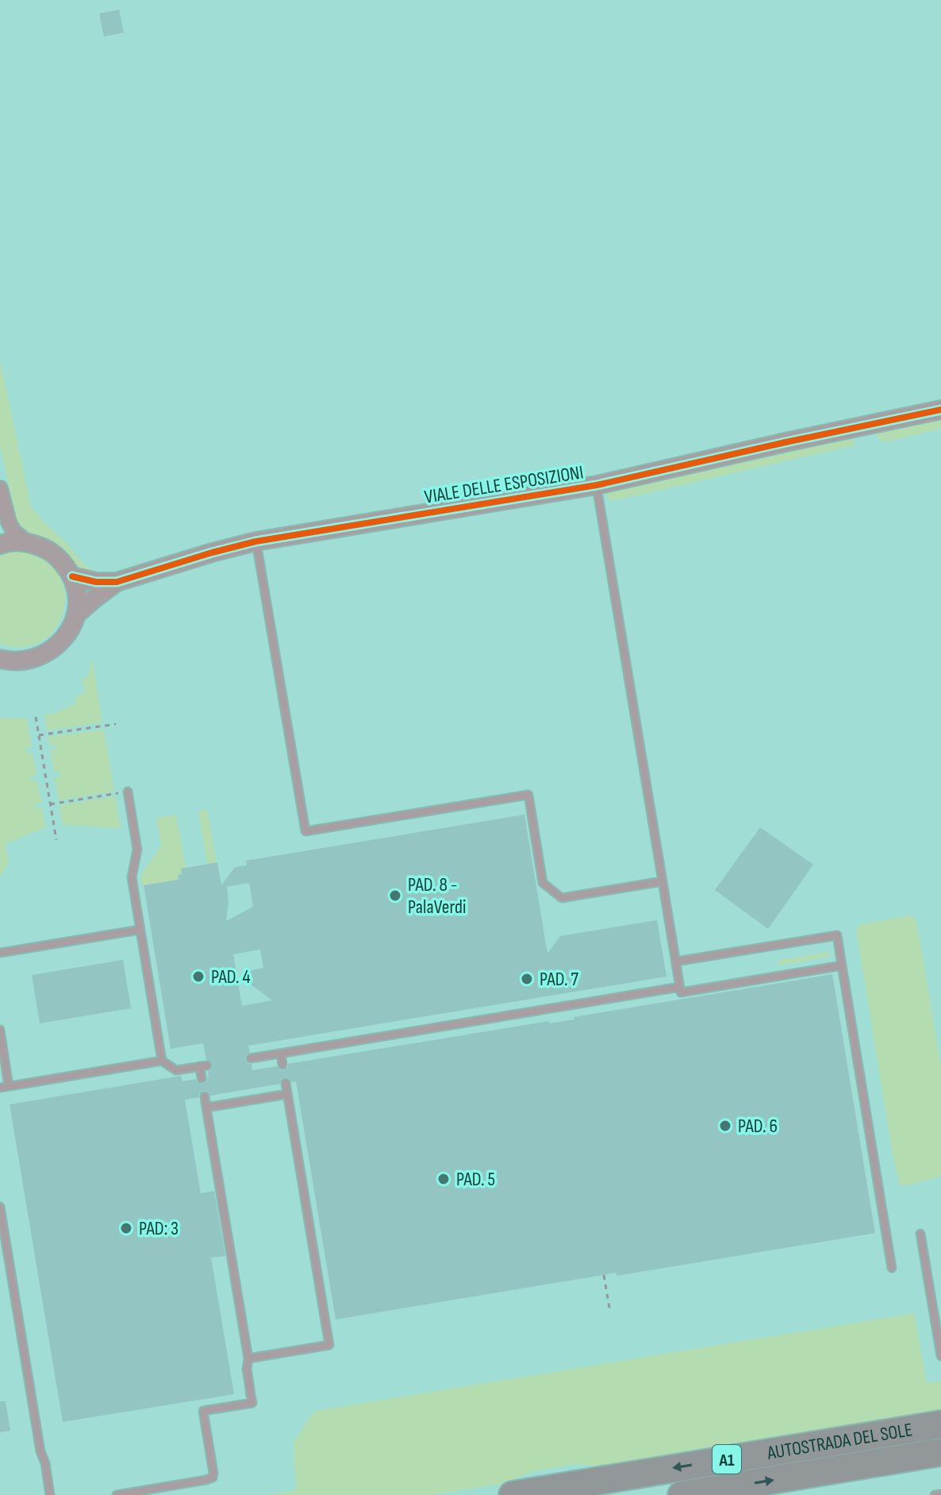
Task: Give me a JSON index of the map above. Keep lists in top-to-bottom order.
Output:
{
  "streets": {
    "highway": ["AUTOSTRADA DEL SOLE", "A1"],
    "street": ["VIALE DELLE ESPOSIZIONI"]
  },
  "places": [
    "PAD. 8 - PalaVerdi",
    "PAD. 4",
    "PAD. 7",
    "PAD. 6",
    "PAD. 5",
    "PAD: 3"
  ]
}
